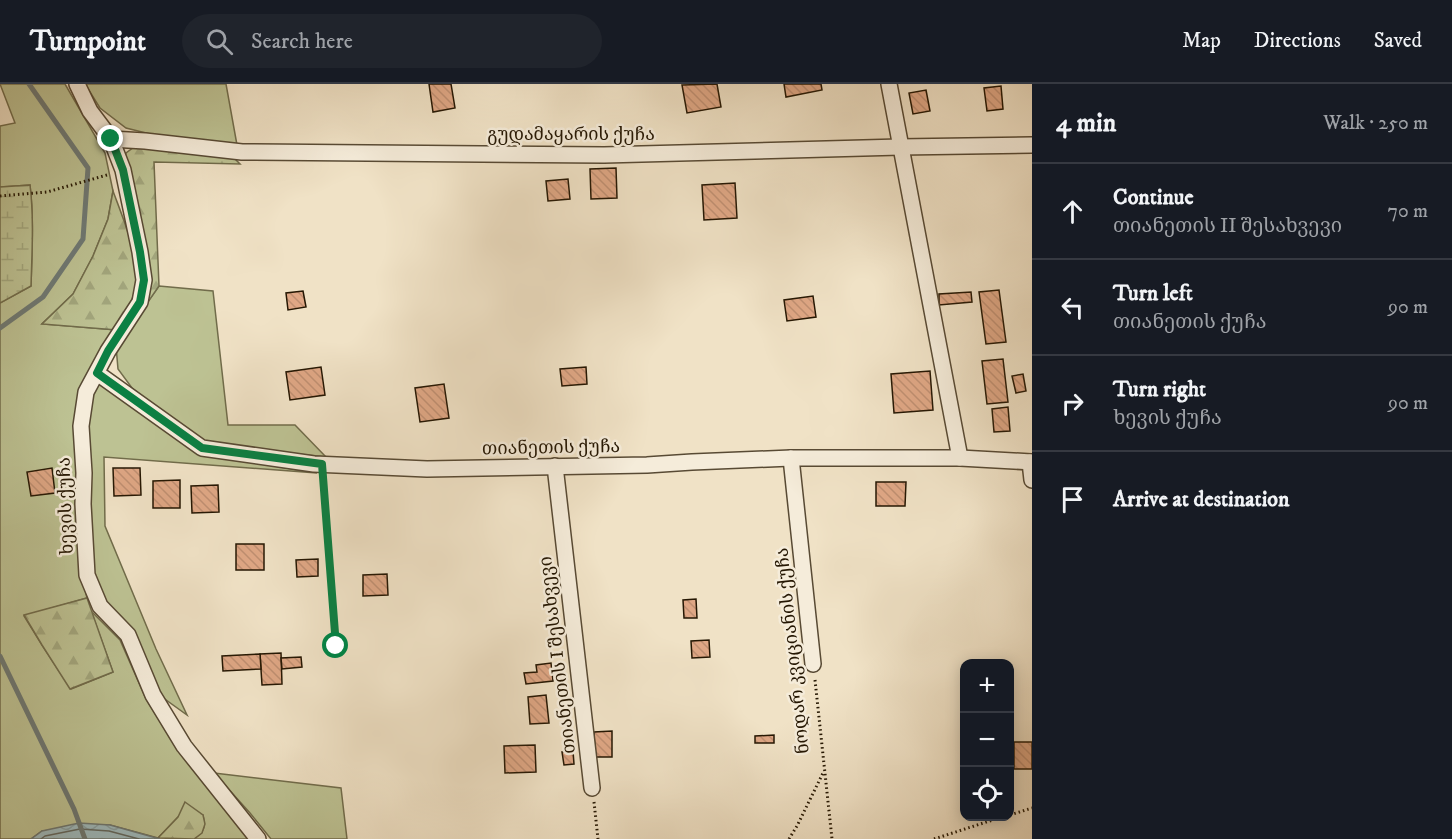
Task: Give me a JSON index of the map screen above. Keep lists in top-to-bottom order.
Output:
{
  "streets": {
    "street": [
      "გუდამაყარის ქუჩა",
      "თიანეთის ქუჩა",
      "ხევის ქუჩა",
      "ნოდარ კვიციანის ქუჩა",
      "თიანეთის I შესახვევი"
    ]
  },
  "crossings": [
    ["გუდამაყარის ქუჩა", "ხევის ქუჩა"],
    ["თიანეთის ქუჩა", "ხევის ქუჩა"],
    ["თიანეთის ქუჩა", "ნოდარ კვიციანის ქუჩა"],
    ["თიანეთის ქუჩა", "თიანეთის I შესახვევი"]
  ],
  "page": {
    "header": "Turnpoint",
    "search": "Search here",
    "nav": ["Map", "Directions", "Saved"],
    "heading": ["4 min", "Walk · 250 m"],
    "list": [
      ["Continue", "თიანეთის II შესახვევი", "70 m"],
      ["Turn left", "თიანეთის ქუჩა", "90 m"],
      ["Turn right", "ხევის ქუჩა", "90 m"],
      "Arrive at destination"
    ],
    "map_buttons": ["+", "−"]
  }
}
